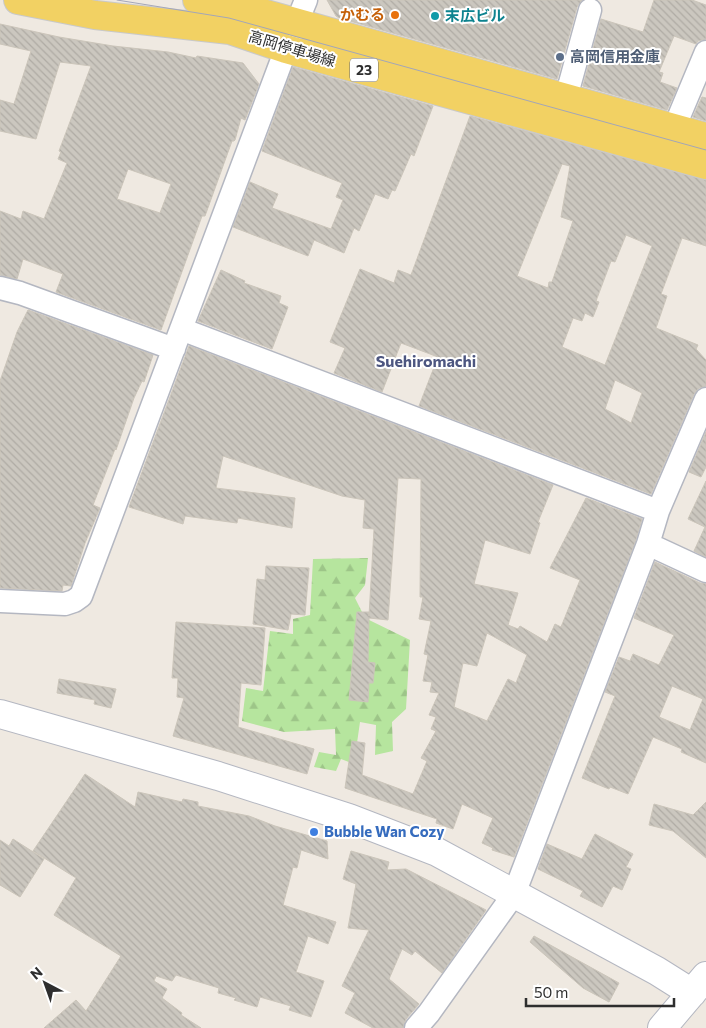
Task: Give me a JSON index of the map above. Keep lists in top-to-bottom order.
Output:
{
  "streets": {
    "main road": ["高岡停車場線", "23"]
  },
  "districts": ["Suehiromachi"],
  "places": [
    "かむる",
    "末広ビル",
    "高岡信用金庫",
    "Bubble Wan Cozy"
  ],
  "scale_bar": "50 m",
  "north": "top left"
}
